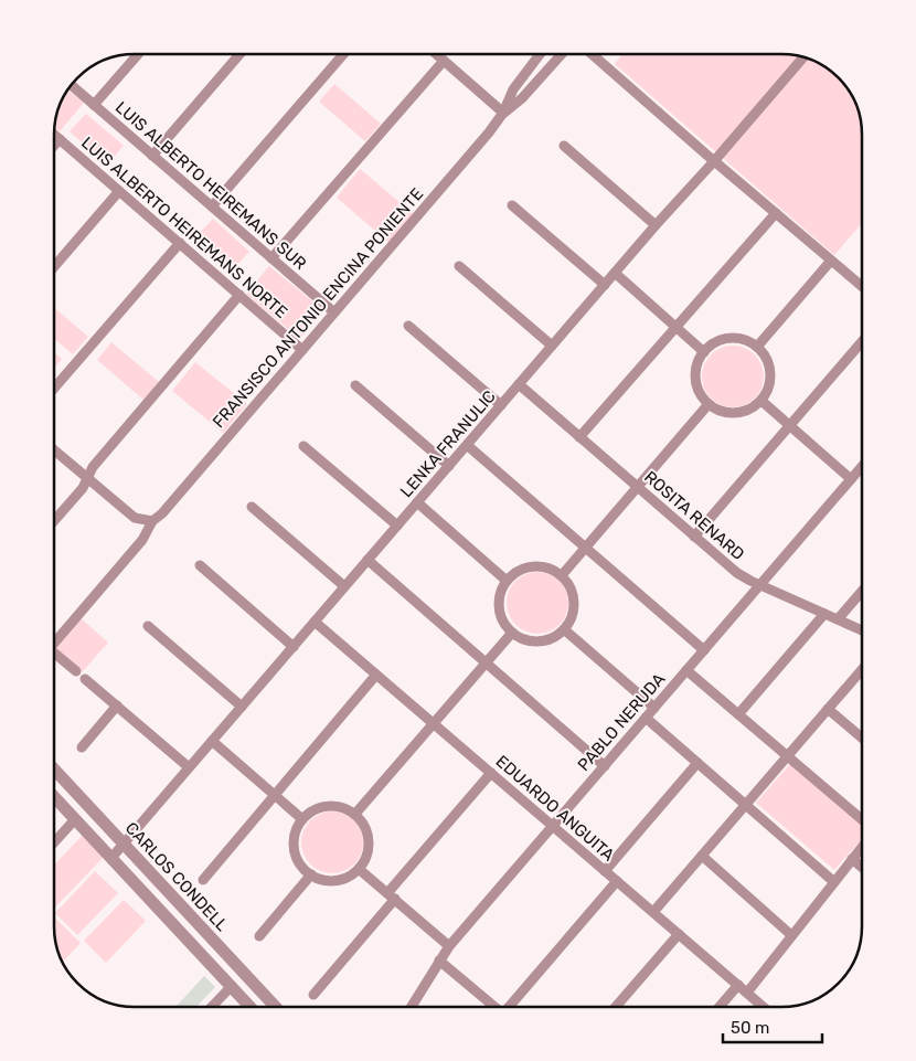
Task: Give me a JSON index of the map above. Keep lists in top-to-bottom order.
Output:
{
  "streets": {
    "street": [
      "LUIS ALBERTO HEIREMANS SUR",
      "LUIS ALBERTO HEIREMANS NORTE",
      "FRANSISCO ANTONIO ENCINA PONIENTE",
      "LENKA FRANULIC",
      "ROSITA RENARD",
      "PABLO NERUDA",
      "EDUARDO ANGUITA",
      "CARLOS CONDELL"
    ]
  },
  "crossings": [
    ["LUIS ALBERTO HEIREMANS SUR", "FRANSISCO ANTONIO ENCINA PONIENTE"],
    ["LUIS ALBERTO HEIREMANS NORTE", "FRANSISCO ANTONIO ENCINA PONIENTE"],
    ["LENKA FRANULIC", "ROSITA RENARD"],
    ["LENKA FRANULIC", "EDUARDO ANGUITA"],
    ["LENKA FRANULIC", "CARLOS CONDELL"],
    ["ROSITA RENARD", "PABLO NERUDA"],
    ["PABLO NERUDA", "EDUARDO ANGUITA"]
  ],
  "scale_bar": "50 m"
}
